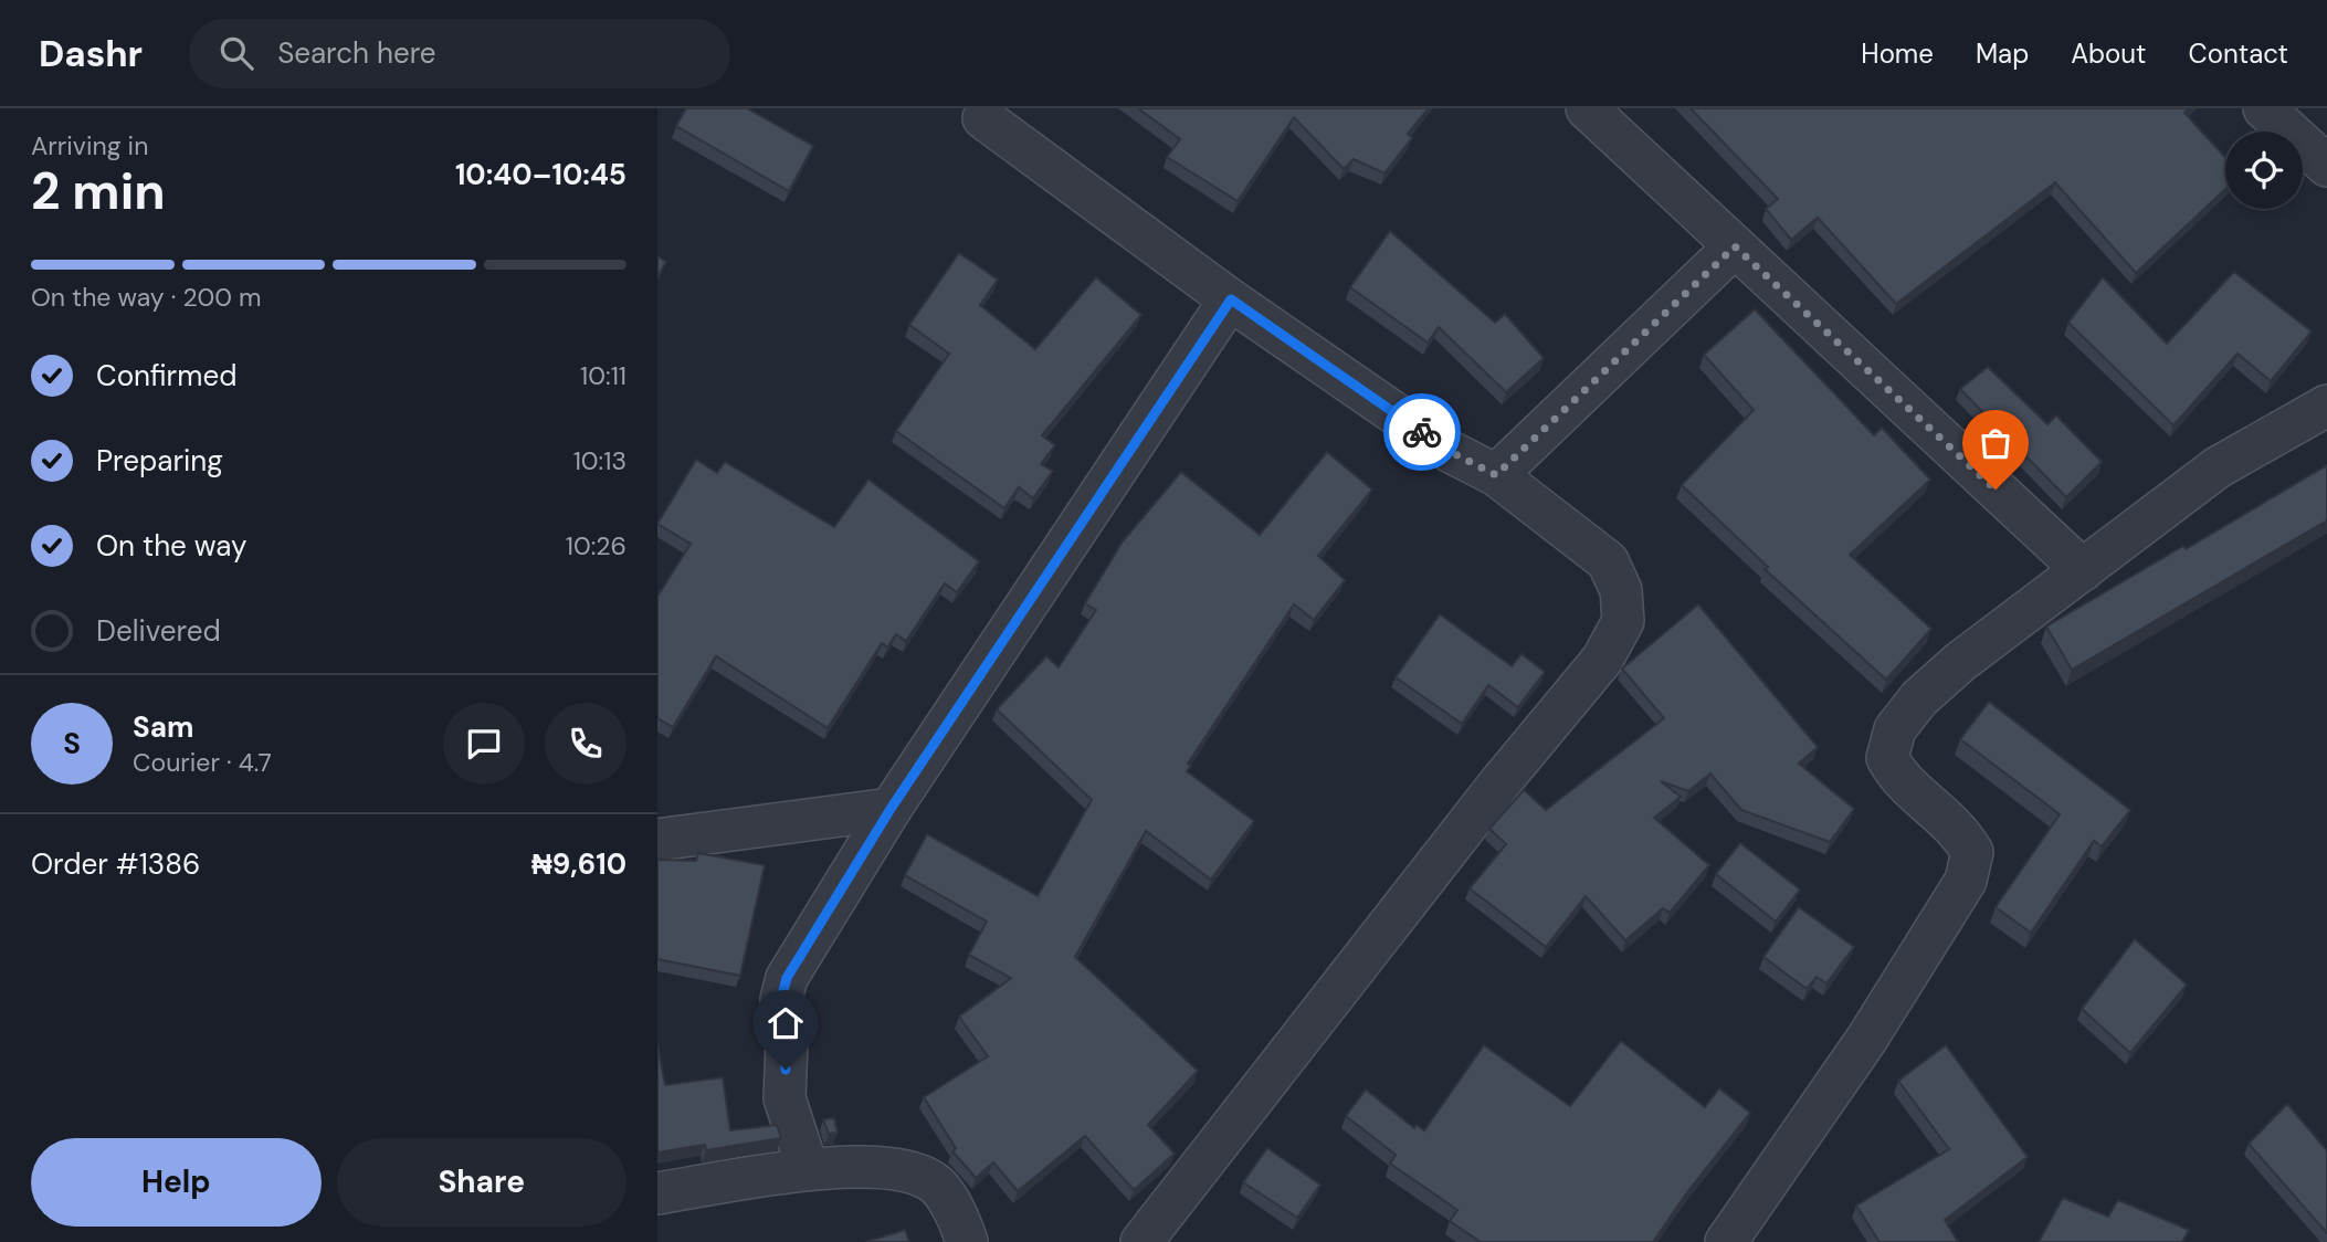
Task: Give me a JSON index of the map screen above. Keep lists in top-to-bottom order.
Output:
{
  "page": {
    "header": "Dashr",
    "search": "Search here",
    "nav": [
      "Home",
      "Map",
      "About",
      "Contact"
    ],
    "heading": ["2 min", "Arriving in", "10:40–10:45"],
    "panel": [
      "Sam",
      "Courier · 4.7",
      "Order #1386",
      "₦9,610"
    ],
    "bar": "On the way · 200 m",
    "list": [
      ["Confirmed", "10:11"],
      ["Preparing", "10:13"],
      ["On the way", "10:26"],
      "Delivered"
    ],
    "round": "S",
    "buttons": ["Help", "Share"]
  }
}
